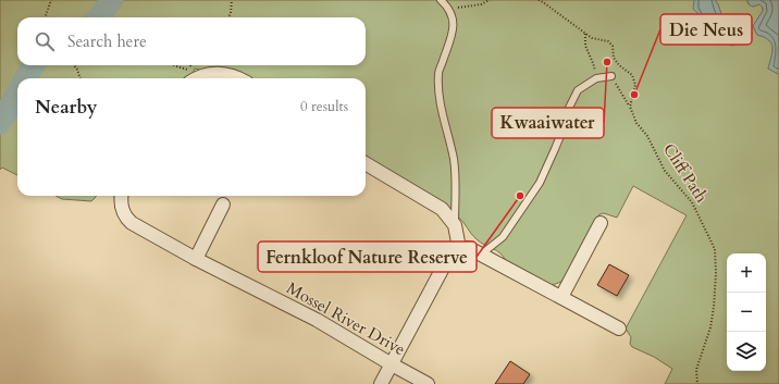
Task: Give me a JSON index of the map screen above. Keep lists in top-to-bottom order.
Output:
{
  "streets": {
    "street": ["Mossel River Drive"],
    "path": ["Cliff Path"]
  },
  "places": ["Kwaaiwater", "Die Neus", "Fernkloof Nature Reserve"],
  "page": {
    "search": "Search here",
    "heading": ["Nearby", "0 results"],
    "map_buttons": ["+", "−"]
  }
}
